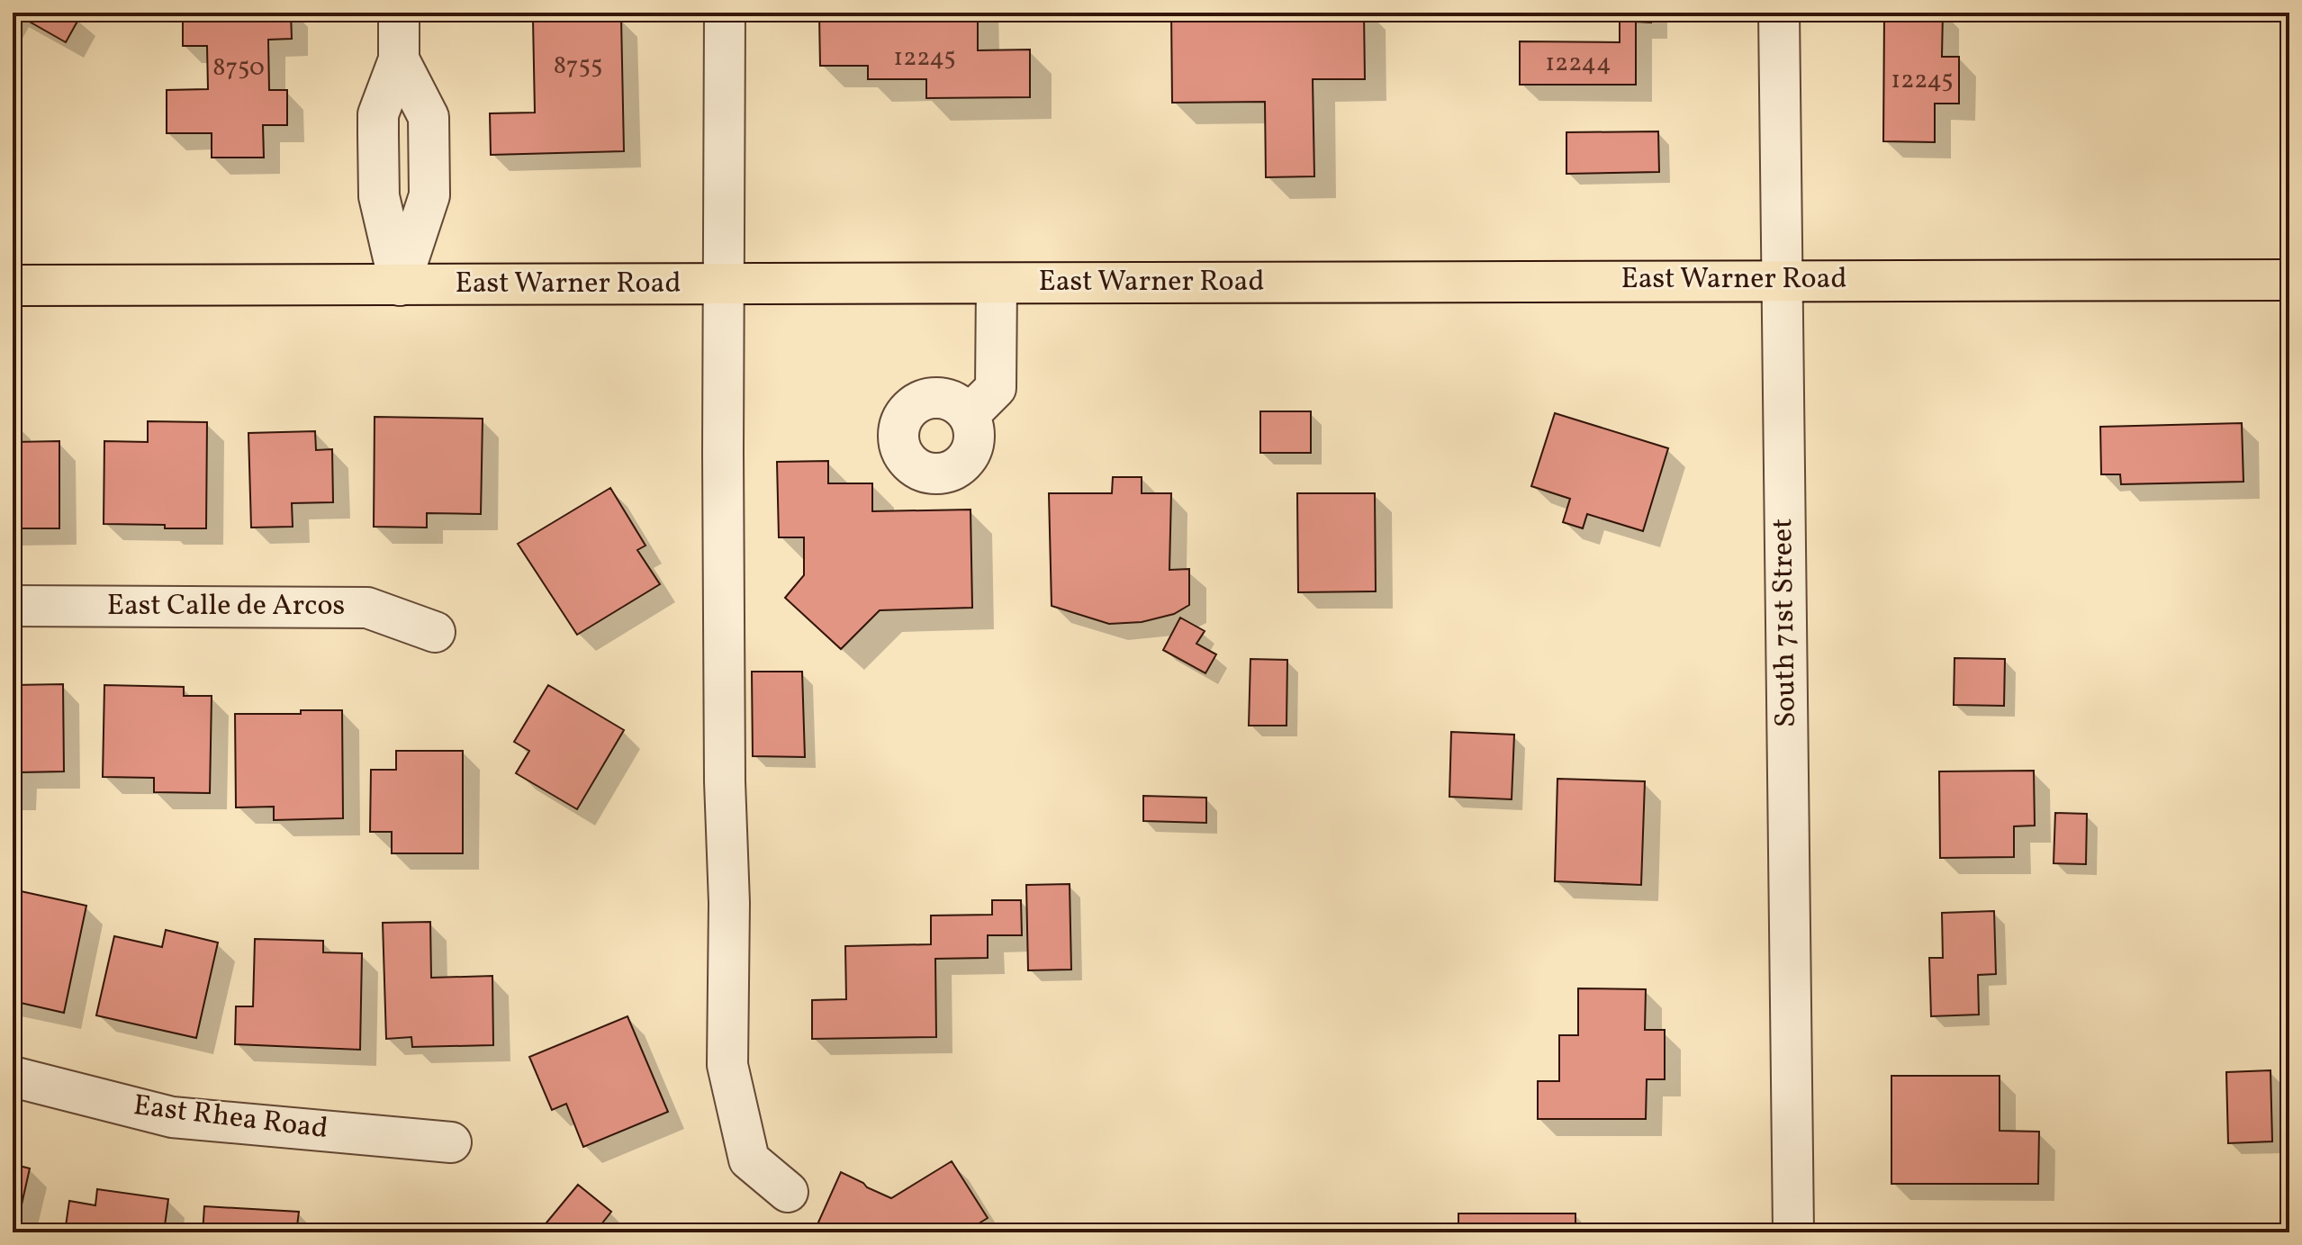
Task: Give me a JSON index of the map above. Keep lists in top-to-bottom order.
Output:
{
  "streets": {
    "main road": ["East Warner Road"],
    "street": ["East Calle de Arcos", "South 71st Street", "East Rhea Road"]
  },
  "crossings": [
    ["East Warner Road", "South 71st Street"]
  ],
  "house_numbers": [
    "12245",
    "12244",
    "8755",
    "8750",
    "12245"
  ]
}
